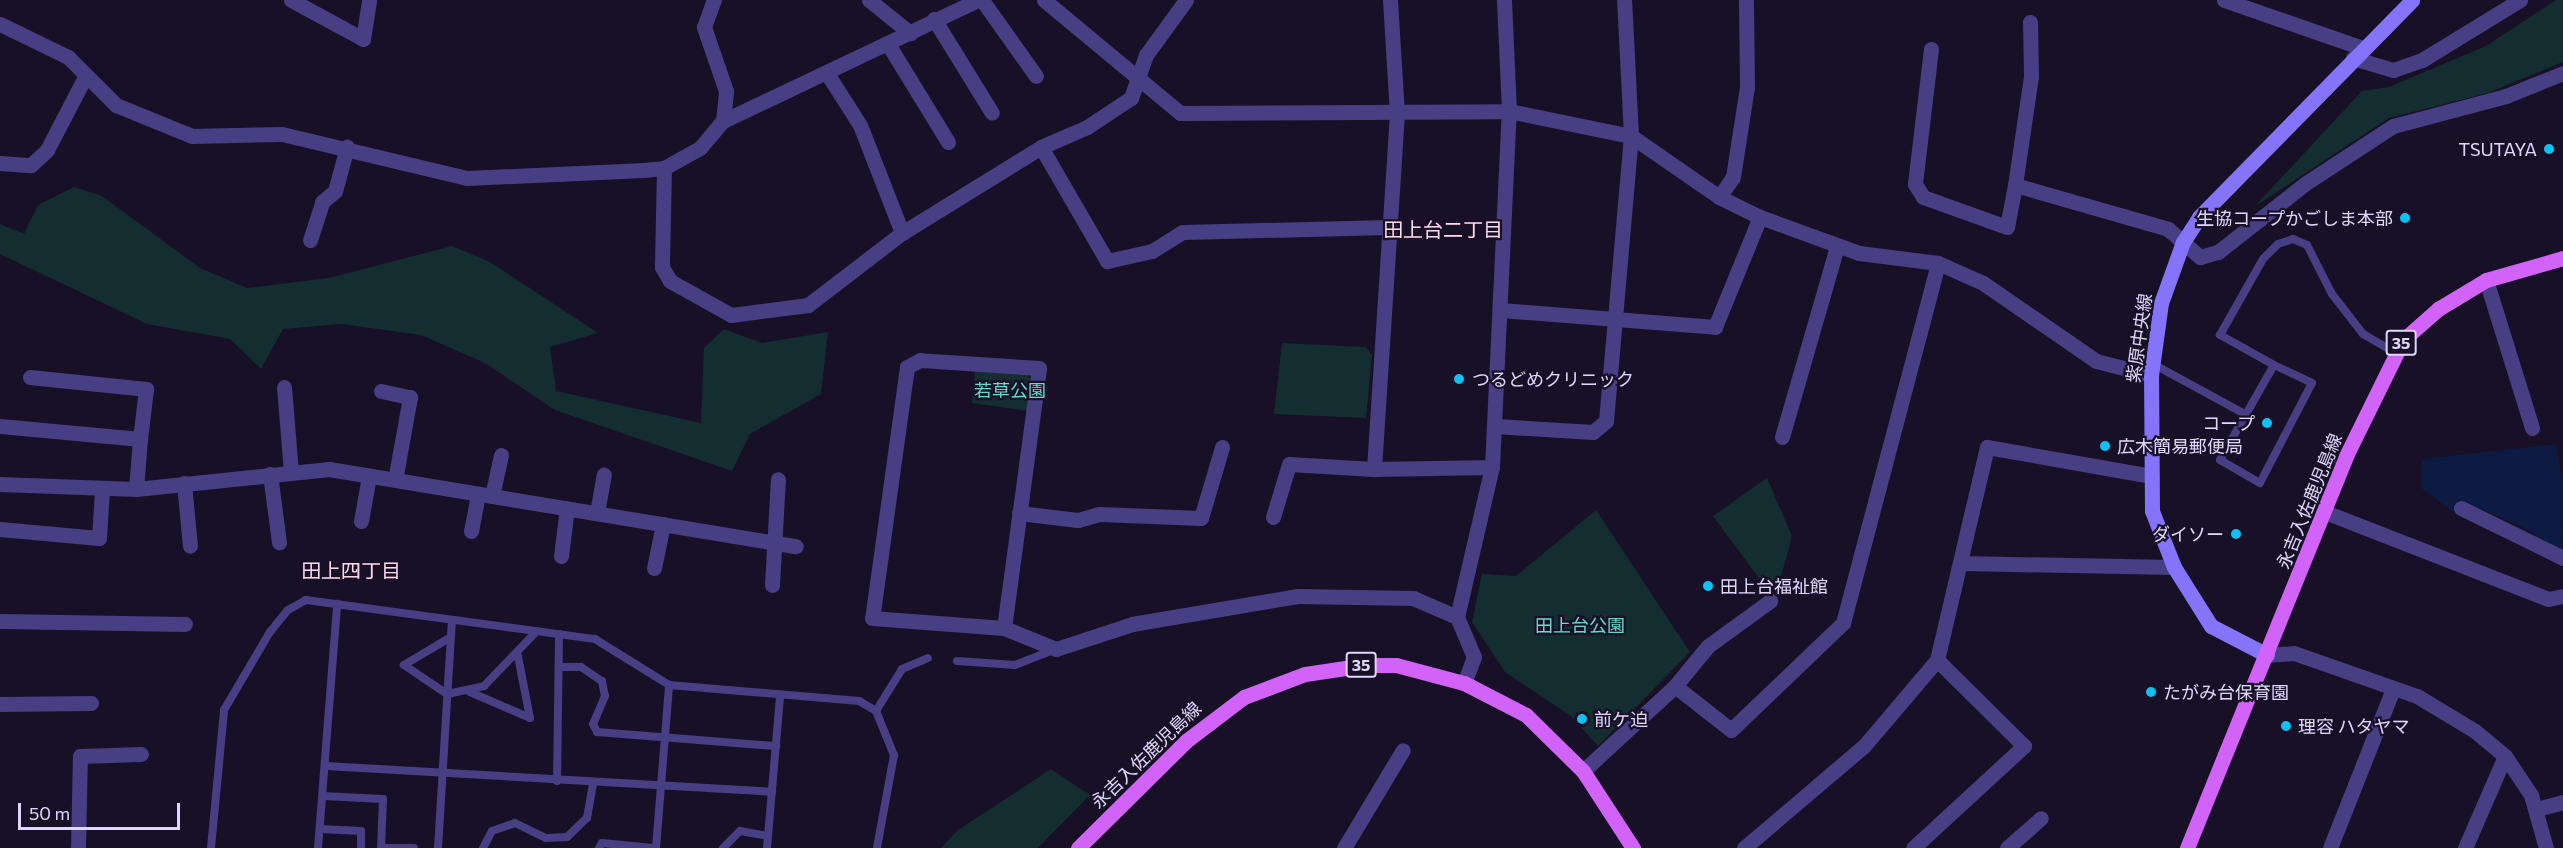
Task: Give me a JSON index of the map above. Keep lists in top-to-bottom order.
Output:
{
  "streets": {
    "main road": ["35", "永吉入佐鹿児島線"],
    "street": ["紫原中央線"]
  },
  "crossings": [
    ["紫原中央線", "永吉入佐鹿児島線"]
  ],
  "districts": ["田上台二丁目", "田上四丁目"],
  "parks": ["若草公園", "田上台公園"],
  "places": [
    "TSUTAYA",
    "生協コープかごしま本部",
    "つるどめクリニック",
    "コープ",
    "広木簡易郵便局",
    "ダイソー",
    "田上台福祉館",
    "たがみ台保育園",
    "前ケ迫",
    "理容 ハタヤマ"
  ],
  "scale_bar": "50 m"
}
